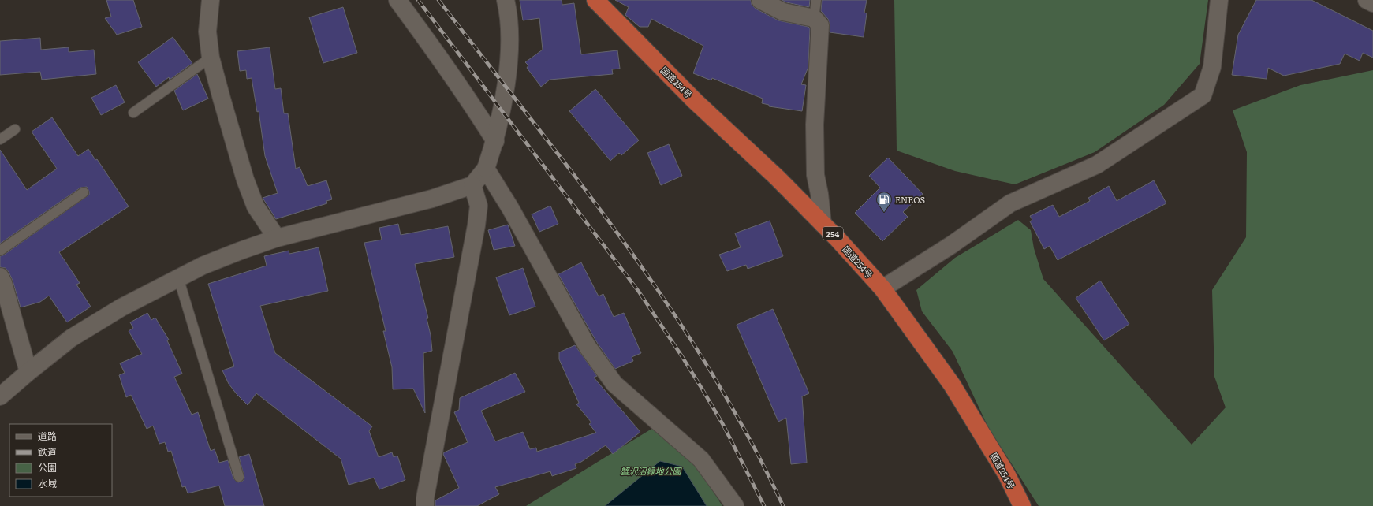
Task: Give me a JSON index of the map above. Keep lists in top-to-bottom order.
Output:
{
  "streets": {
    "highway": ["国道254号", "254"]
  },
  "parks": ["蟹沢沼緑地公園"],
  "places": {
    "fuel station": ["ENEOS"]
  },
  "legend": [
    "道路",
    "鉄道",
    "公園",
    "水域"
  ]
}
